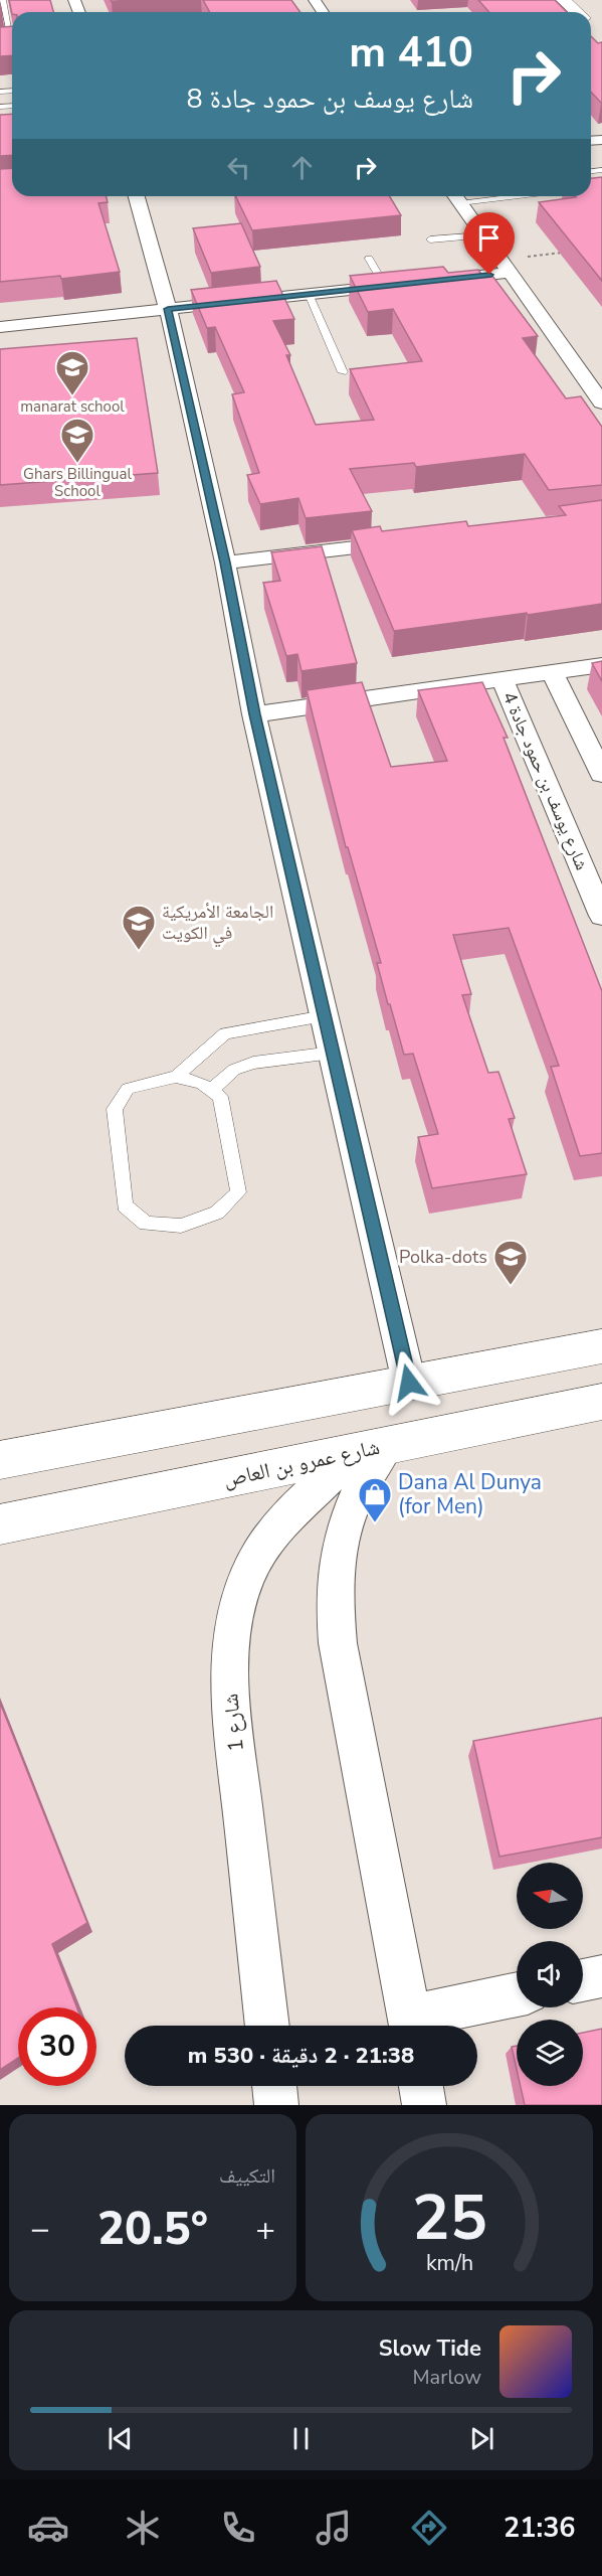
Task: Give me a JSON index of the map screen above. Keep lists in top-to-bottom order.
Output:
{
  "streets": {
    "main road": ["شارع عمرو بن العاص"],
    "street": ["شارع يوسف بن حمود جادة 4", "شارع 1"]
  },
  "crossings": [
    ["شارع عمرو بن العاص", "شارع 1"]
  ],
  "places": {
    "school or university": [
      "manarat school",
      "Ghars Billingual School",
      "الجامعة الأمريكية في الكويت",
      "Polka-dots"
    ],
    "shop": ["Dana Al Dunya (for Men)"]
  },
  "north": "left",
  "page": {
    "turn": ["410 m", "شارع يوسف بن حمود جادة 8"],
    "limit": "30",
    "trip": "21:38 · 2 دقيقة · 530 m",
    "tile": "التكييف",
    "heat": ["−", "20.5°", "+"],
    "song": ["Slow Tide", "Marlow"],
    "tabs": "21:36",
    "gauge": ["25", "km/h"]
  }
}
